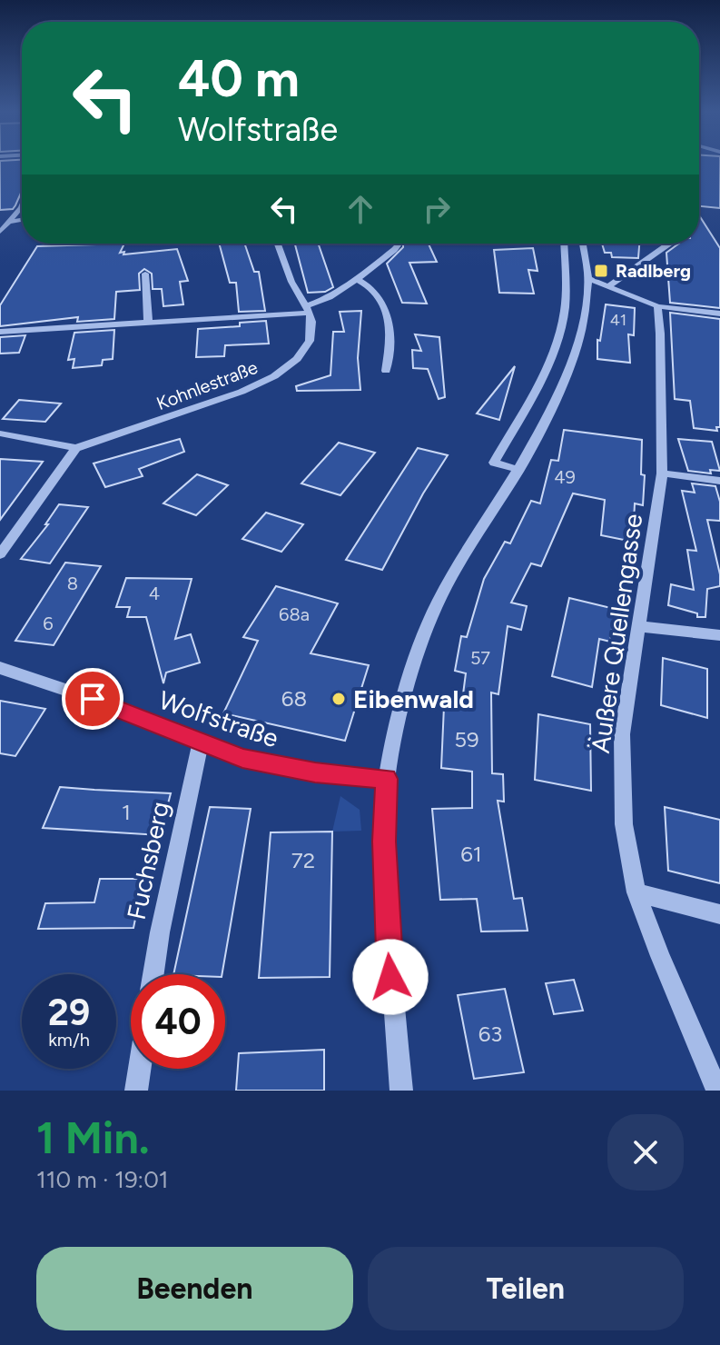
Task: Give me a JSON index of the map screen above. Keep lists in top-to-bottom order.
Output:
{
  "streets": {
    "street": [
      "Kohnlestraße",
      "Äußere Quellengasse",
      "Wolfstraße",
      "Fuchsberg"
    ]
  },
  "crossings": [
    ["Wolfstraße", "Fuchsberg"]
  ],
  "places": {
    "transit": ["Radlberg"],
    "other": ["Eibenwald"]
  },
  "house_numbers": [
    "41",
    "49",
    "8",
    "4",
    "68a",
    "6",
    "57",
    "68",
    "59",
    "1",
    "61",
    "72",
    "63"
  ],
  "page": {
    "turn": ["40 m", "Wolfstraße"],
    "speed": "29 km/h",
    "limit": "40",
    "heading": ["1 Min.", "110 m · 19:01"],
    "buttons": ["Beenden", "Teilen"]
  }
}
